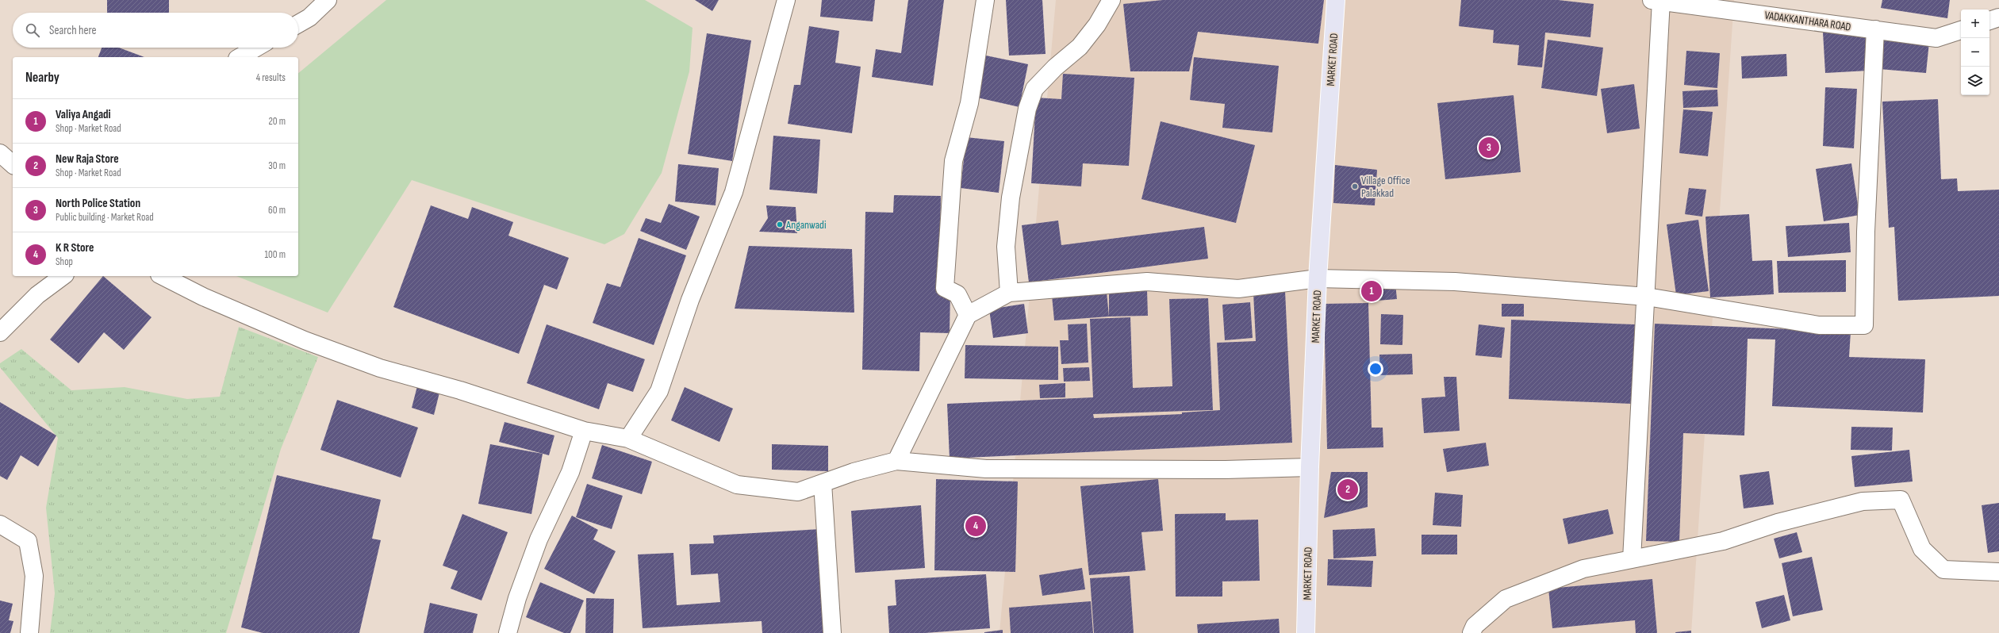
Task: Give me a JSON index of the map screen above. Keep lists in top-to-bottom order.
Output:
{
  "streets": {
    "main road": ["MARKET ROAD"],
    "street": ["VADAKKANTHARA ROAD"]
  },
  "places": ["Village Office Palakkad", "Anganwadi"],
  "page": {
    "map_buttons": ["+", "−"],
    "search": "Search here",
    "heading": ["Nearby", "4 results"],
    "list": [
      {
        "mark": "1",
        "name": "Valiya Angadi",
        "note": "Shop · Market Road",
        "value": "20 m"
      },
      {
        "mark": "2",
        "name": "New Raja Store",
        "note": "Shop · Market Road",
        "value": "30 m"
      },
      {
        "mark": "3",
        "name": "North Police Station",
        "note": "Public building · Market Road",
        "value": "60 m"
      },
      {
        "mark": "4",
        "name": "K R Store",
        "note": "Shop",
        "value": "100 m"
      }
    ],
    "pins": [
      "3",
      "1",
      "2",
      "4"
    ]
  }
}
